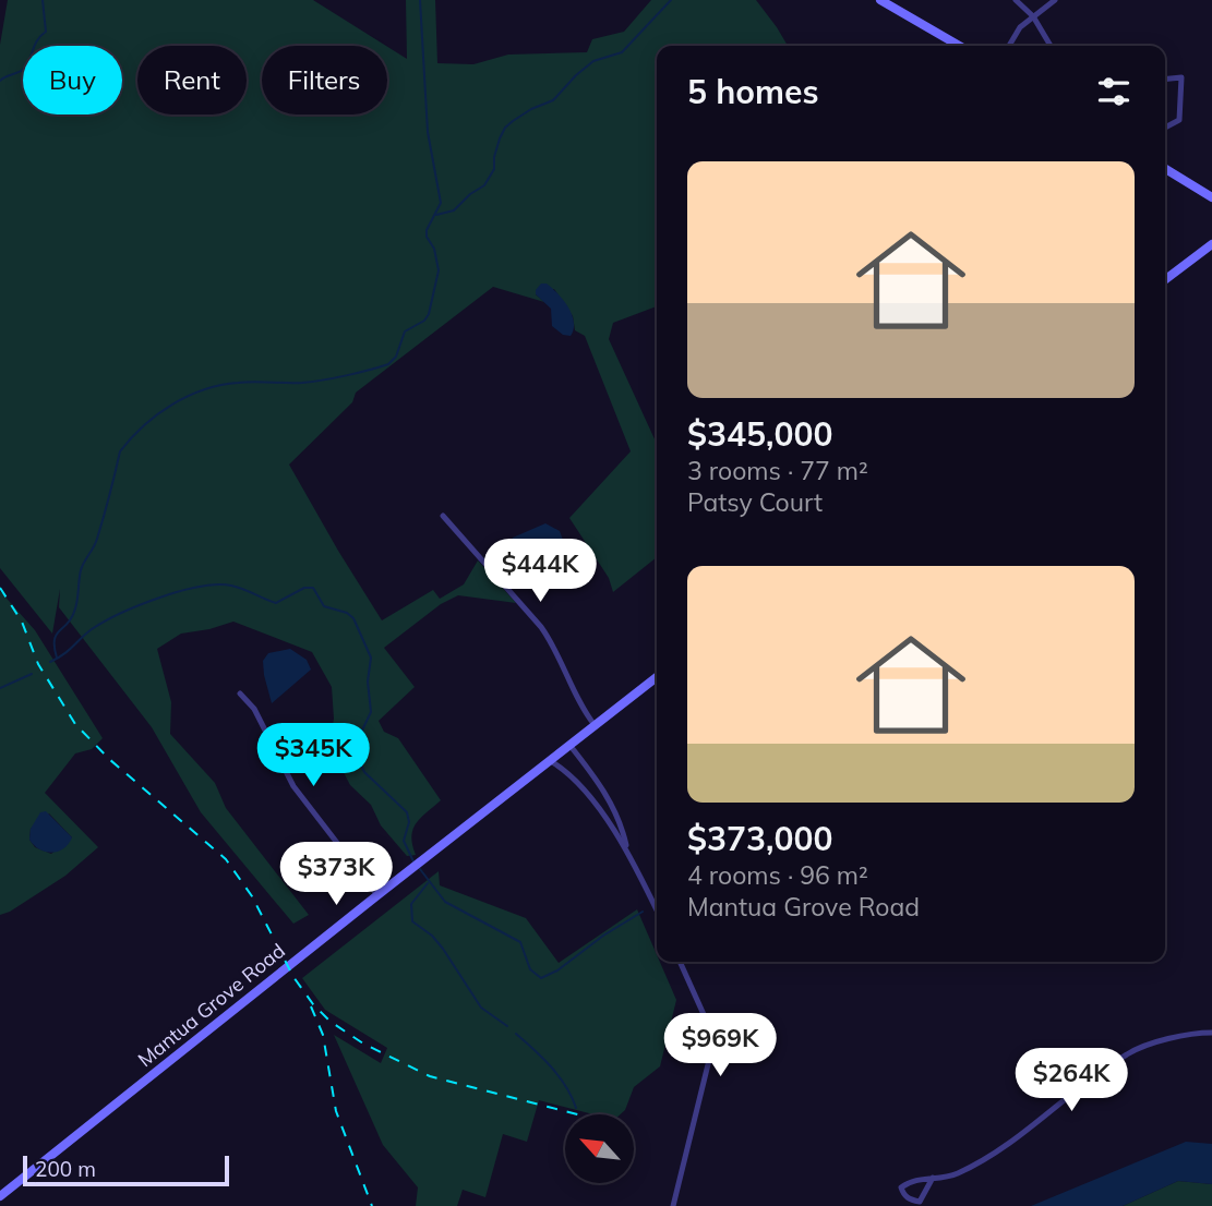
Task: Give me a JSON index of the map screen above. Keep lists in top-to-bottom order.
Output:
{
  "streets": {
    "main road": ["Mantua Grove Road"]
  },
  "scale_bar": "200 m",
  "north": "top left",
  "page": {
    "chip": ["Buy", "Rent", "Filters"],
    "heading": "5 homes",
    "list": [
      {
        "name": "$345,000",
        "note": "3 rooms · 77 m² · Patsy Court"
      },
      {
        "name": "$373,000",
        "note": "4 rooms · 96 m² · Mantua Grove Road"
      }
    ],
    "price": [
      "$444K",
      "$345K",
      "$373K",
      "$969K",
      "$264K"
    ],
    "scale": "200 m"
  }
}
